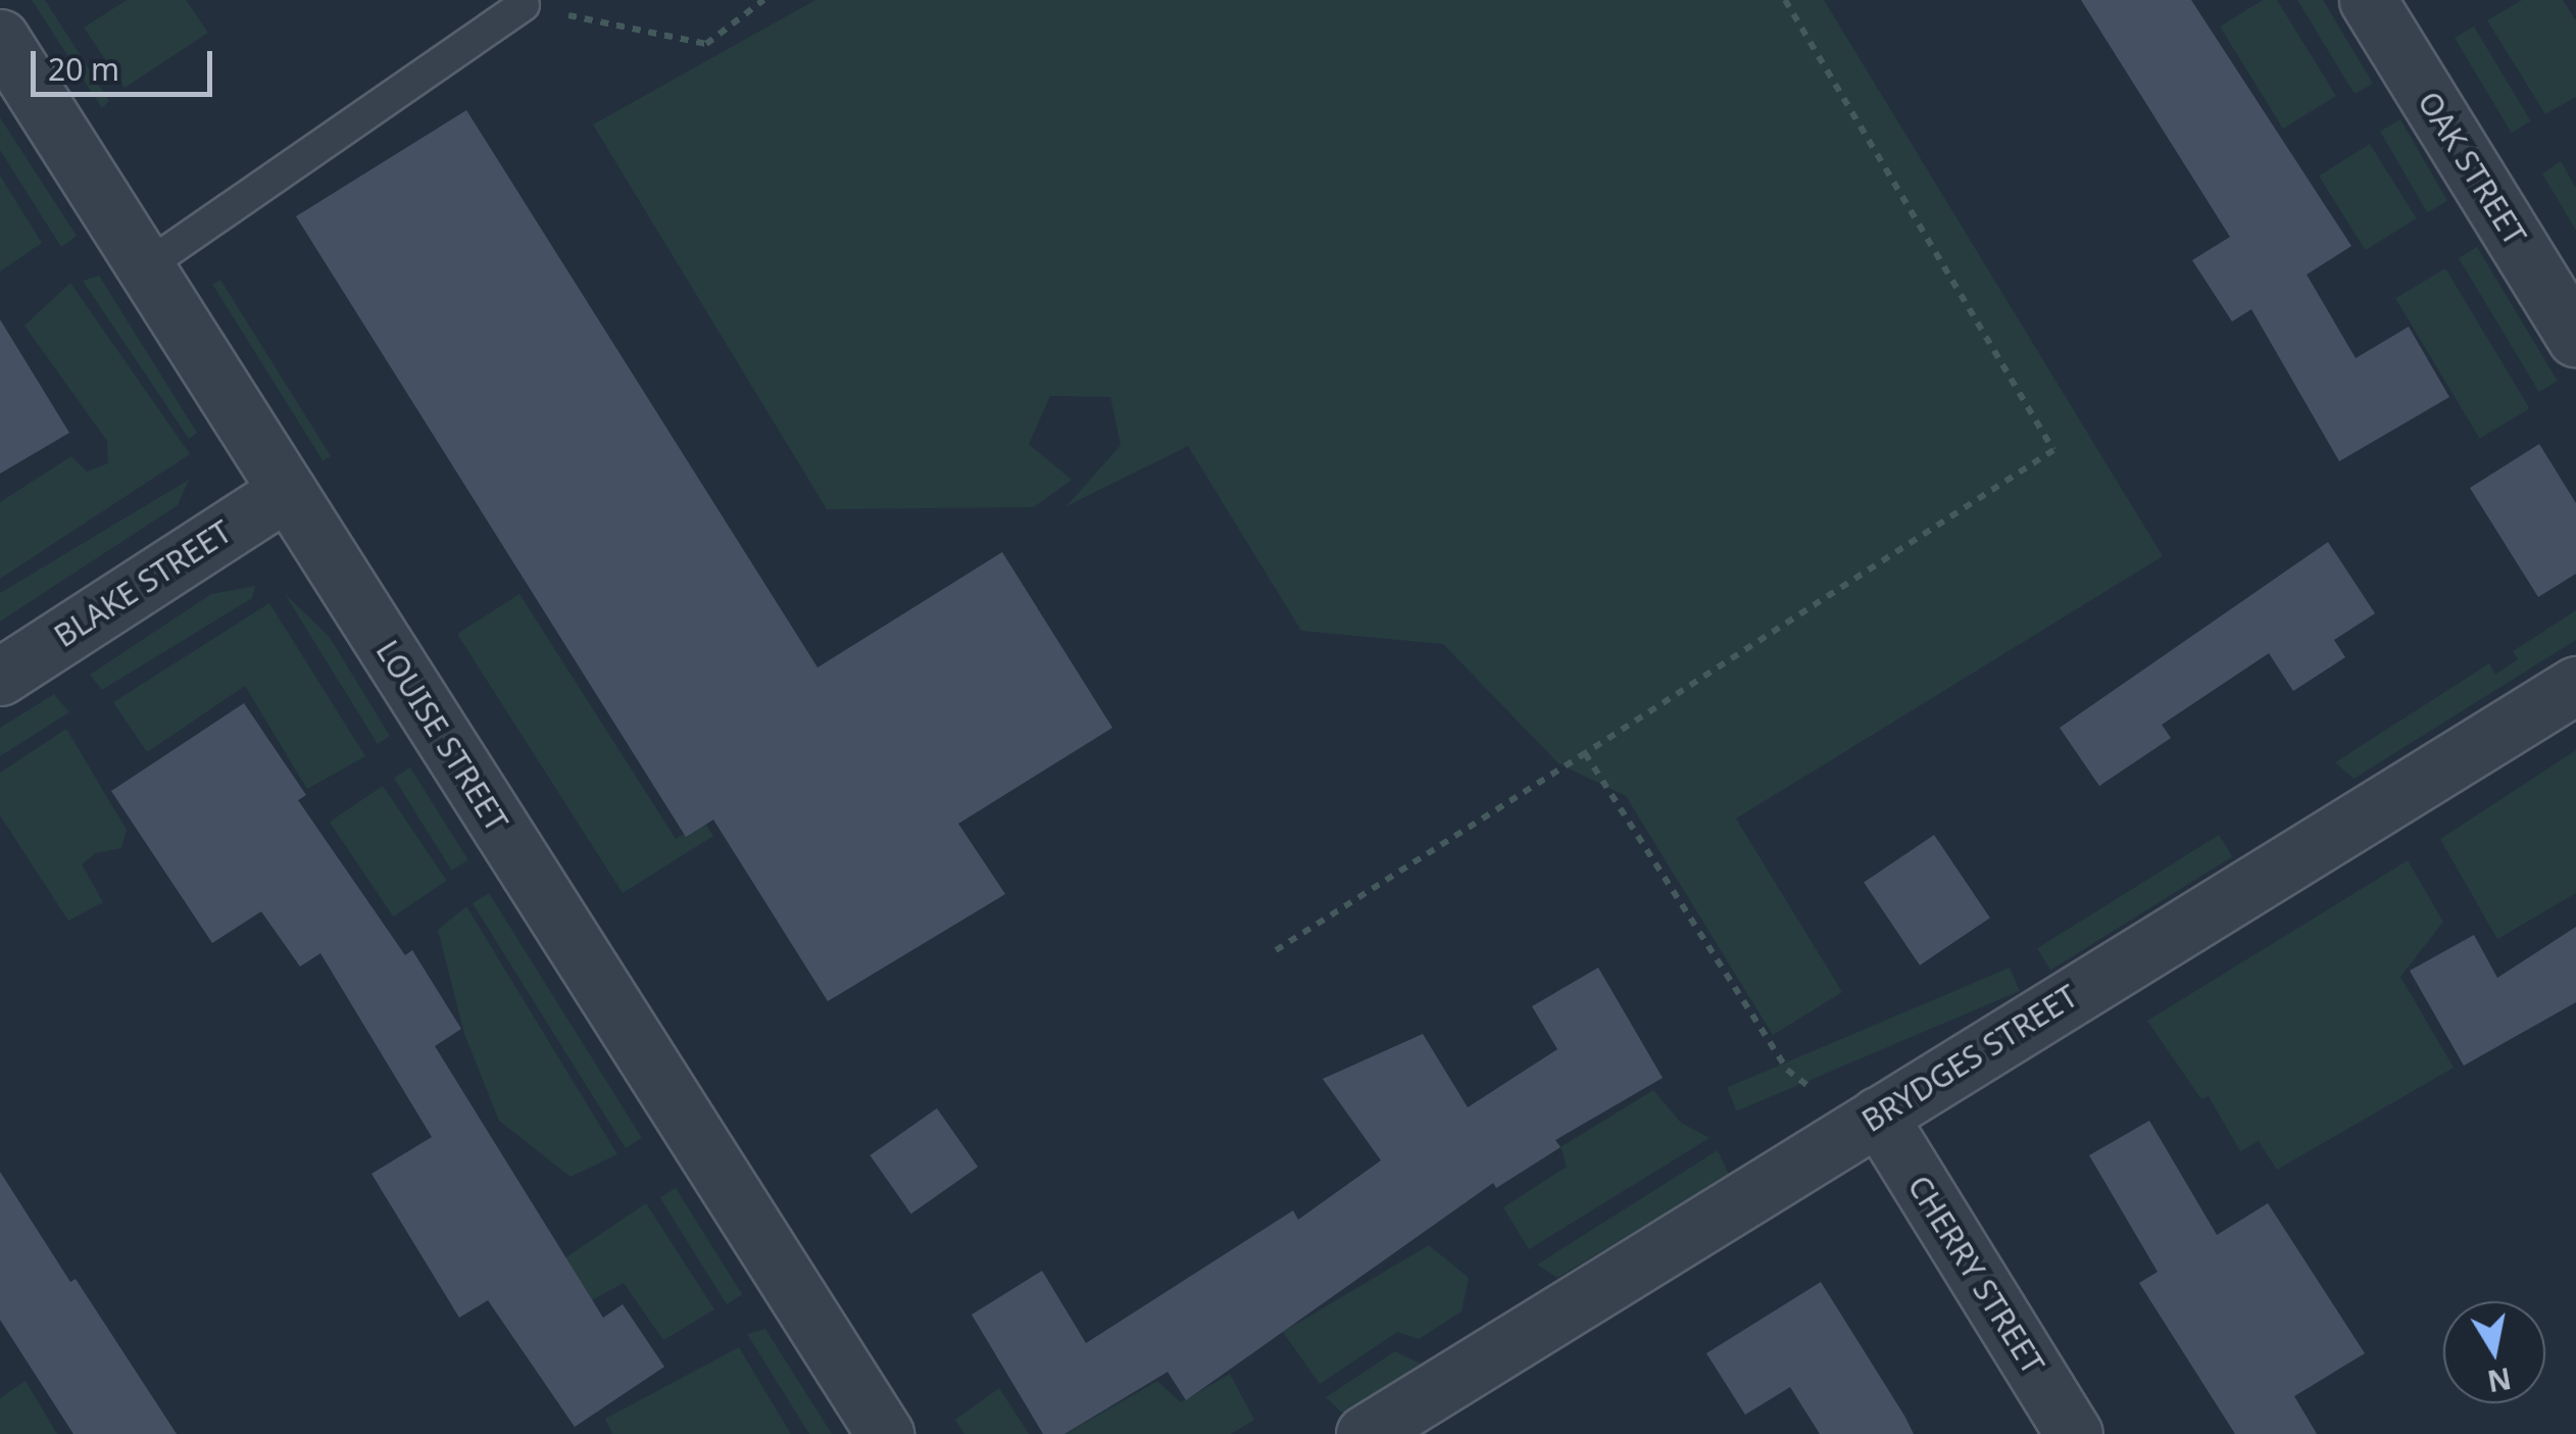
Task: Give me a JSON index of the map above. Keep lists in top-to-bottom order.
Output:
{
  "streets": {
    "street": [
      "OAK STREET",
      "BLAKE STREET",
      "LOUISE STREET",
      "BRYDGES STREET",
      "CHERRY STREET"
    ]
  },
  "crossings": [
    ["BLAKE STREET", "LOUISE STREET"],
    ["BRYDGES STREET", "CHERRY STREET"]
  ],
  "scale_bar": "20 m",
  "north": "bottom"
}
